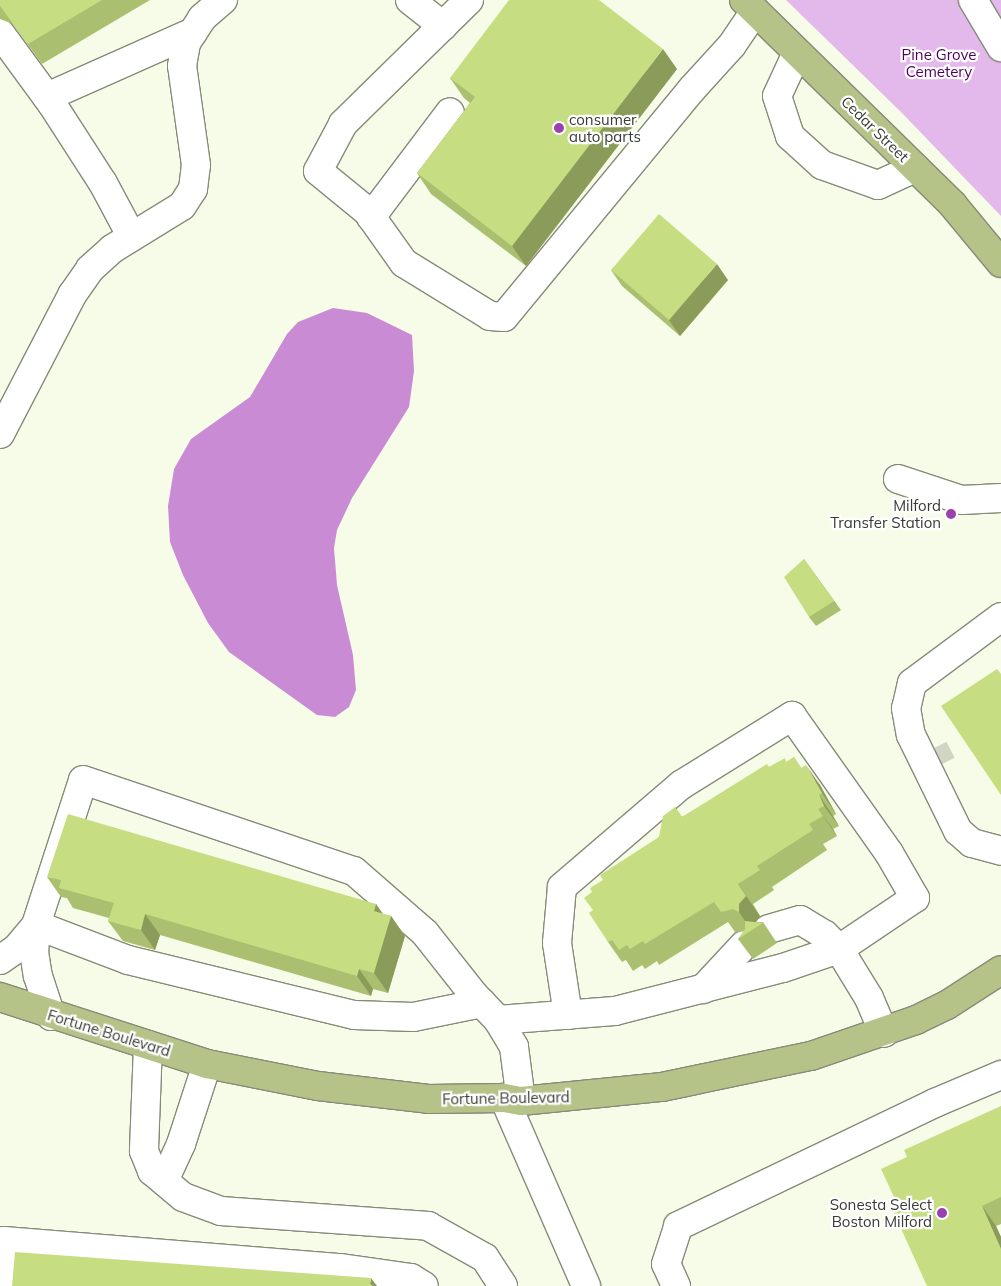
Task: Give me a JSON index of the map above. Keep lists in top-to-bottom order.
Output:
{
  "streets": {
    "main road": ["Cedar Street", "Fortune Boulevard"]
  },
  "parks": ["Pine Grove Cemetery"],
  "places": ["consumer auto parts", "Milford Transfer Station", "Sonesta Select Boston Milford"]
}
